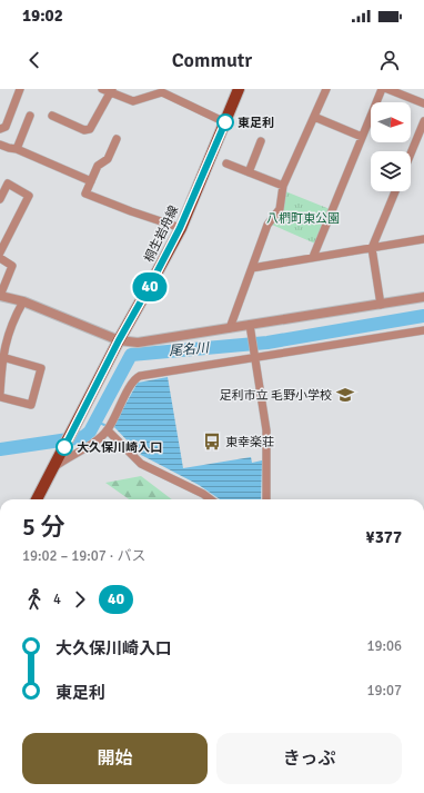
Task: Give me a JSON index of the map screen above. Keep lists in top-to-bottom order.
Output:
{
  "streets": {
    "main road": ["桐生岩舟線"]
  },
  "water": ["尾名川"],
  "parks": ["八椚町東公園"],
  "places": {
    "other": ["東足利", "大久保川崎入口"],
    "school or university": ["足利市立 毛野小学校"],
    "bus stop": ["東幸楽荘"]
  },
  "lines": ["bus line 40"],
  "north": "right",
  "page": {
    "status": "19:02",
    "header": "Commutr",
    "on_map": "40",
    "heading": ["5 分", "19:02 – 19:07 · バス", "¥377"],
    "legs": ["4", "40"],
    "list": [
      {
        "name": "大久保川崎入口",
        "value": "19:06"
      },
      {
        "name": "東足利",
        "value": "19:07"
      }
    ],
    "buttons": ["開始", "きっぷ"]
  }
}
